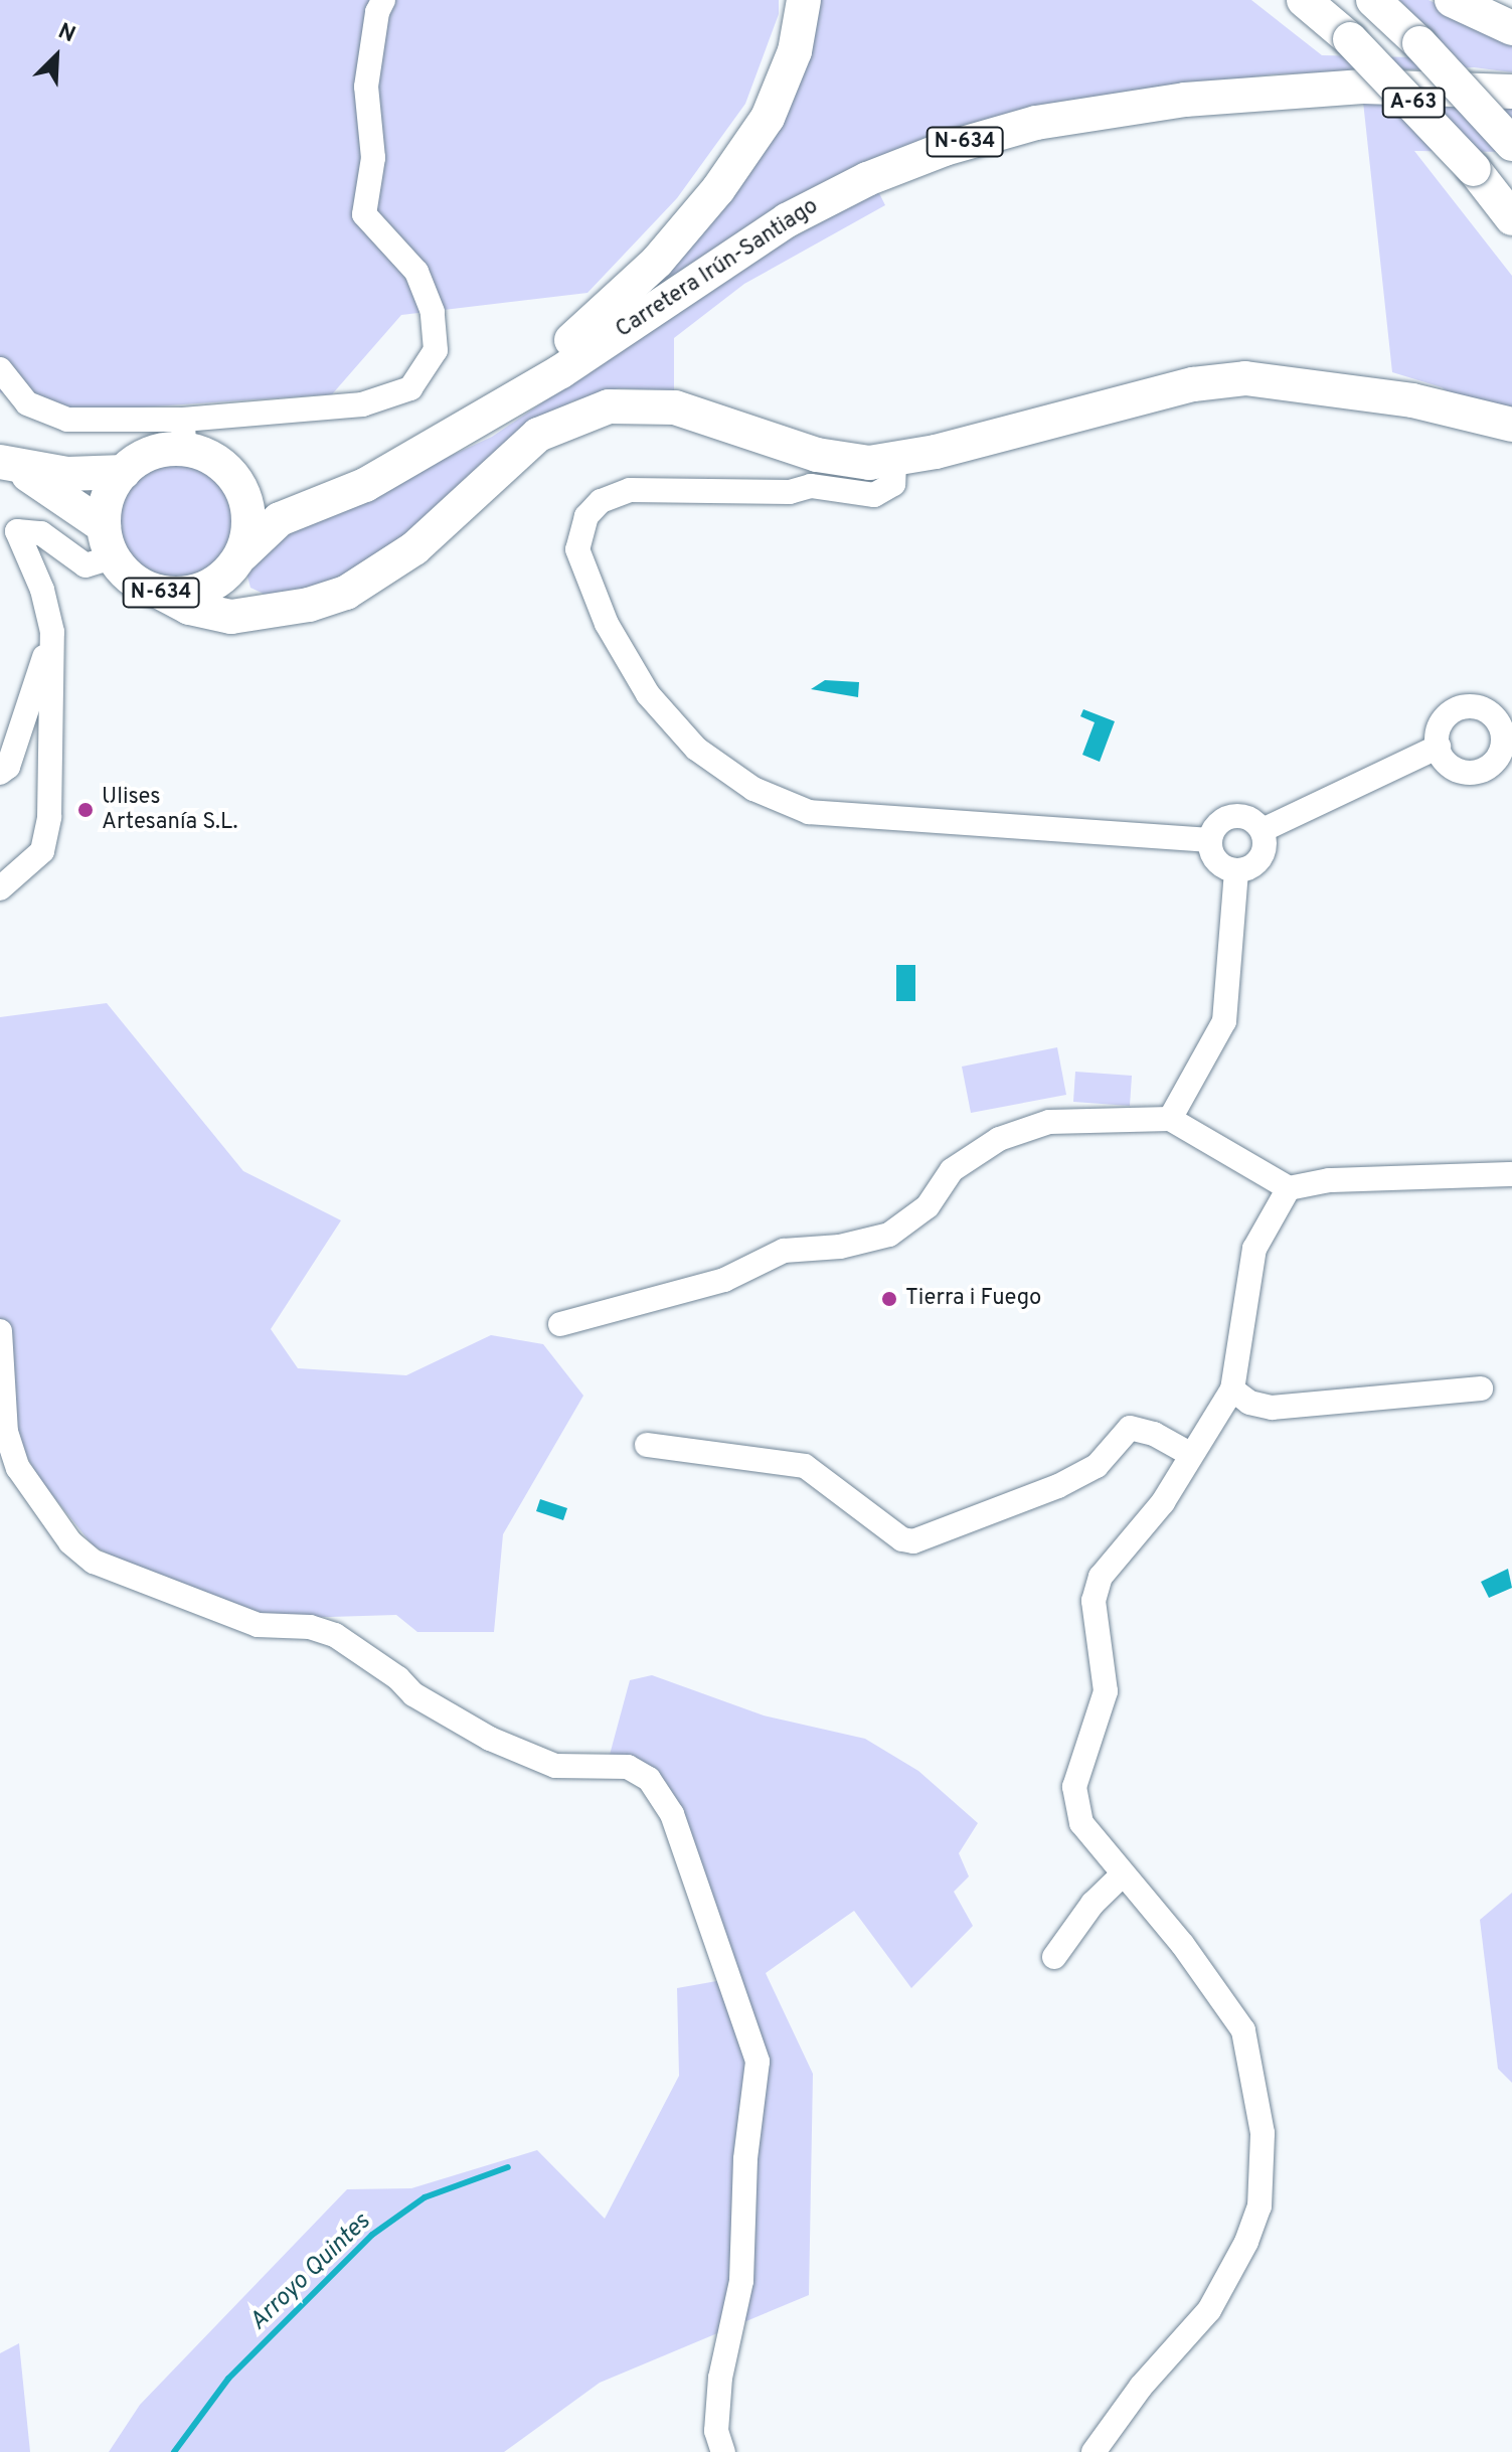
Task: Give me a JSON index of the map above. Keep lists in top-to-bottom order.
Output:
{
  "streets": {
    "highway": ["A-63", "N-634", "Carretera Irún-Santiago"]
  },
  "crossings": [
    ["N-634", "Carretera Irún-Santiago"]
  ],
  "water": ["Arroyo Quintes"],
  "places": ["Ulises Artesanía S.L.", "Tierra i Fuego"],
  "north": "top right"
}
